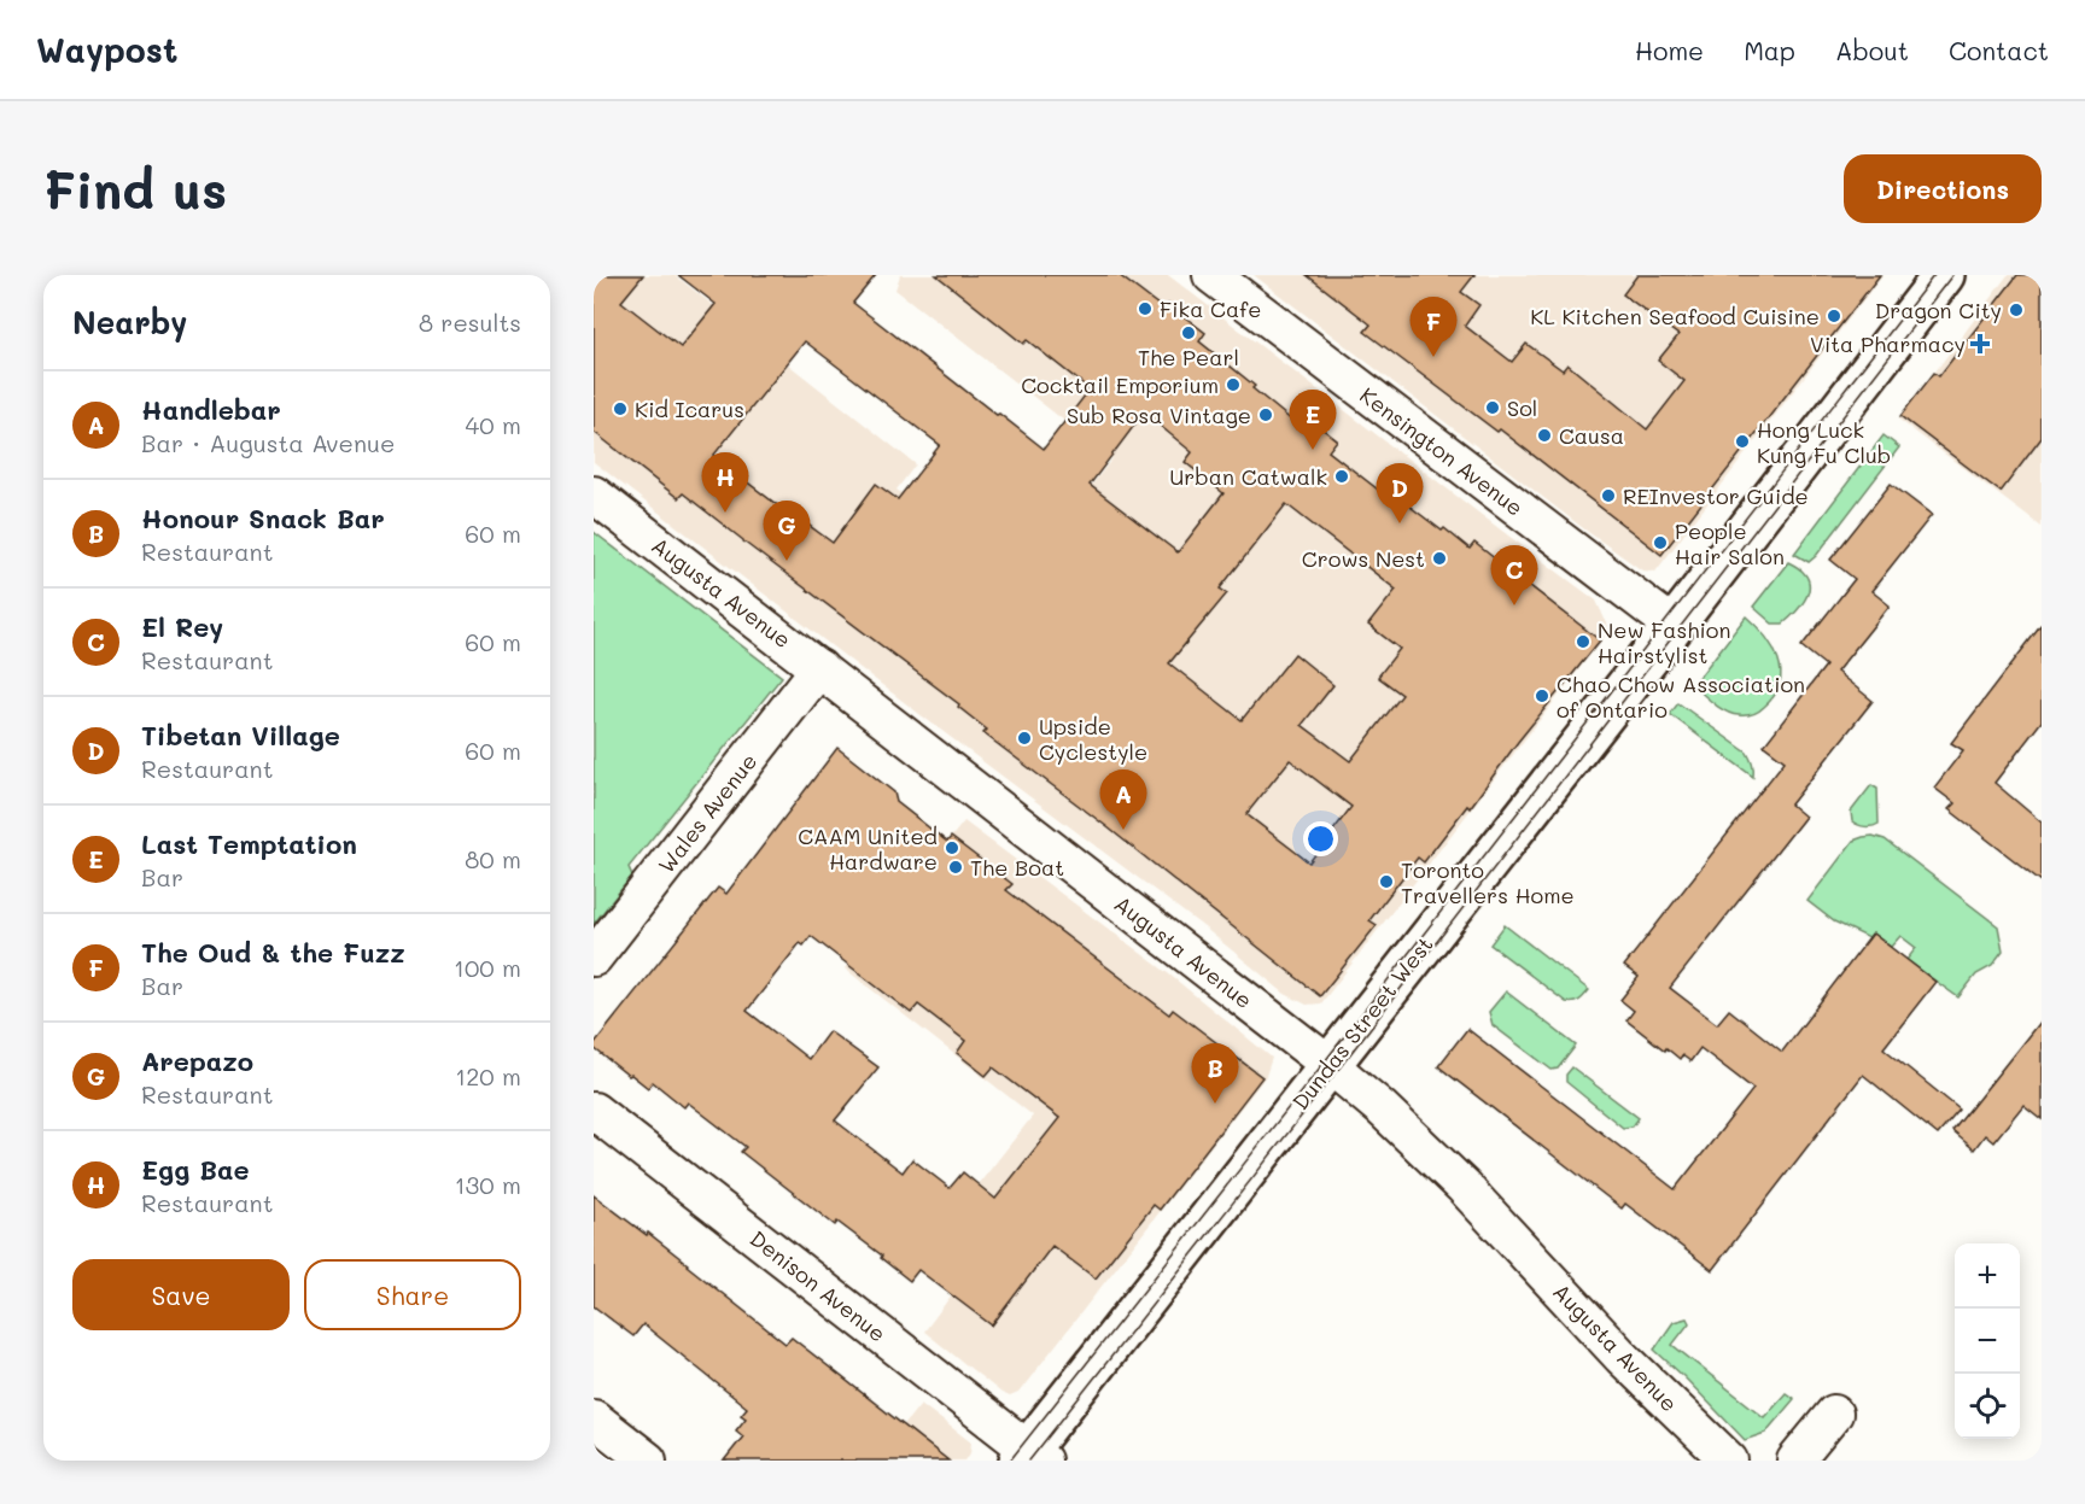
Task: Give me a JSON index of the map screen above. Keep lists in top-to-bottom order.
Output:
{
  "streets": {
    "main road": ["Dundas Street West"],
    "street": [
      "Kensington Avenue",
      "Augusta Avenue",
      "Wales Avenue",
      "Denison Avenue"
    ]
  },
  "crossings": [
    ["Kensington Avenue", "Dundas Street West"],
    ["Augusta Avenue", "Wales Avenue"],
    ["Augusta Avenue", "Dundas Street West"],
    ["Dundas Street West", "Denison Avenue"]
  ],
  "places": {
    "other": [
      "Fika Cafe",
      "Dragon City",
      "KL Kitchen Seafood Cuisine",
      "The Pearl",
      "Cocktail Emporium",
      "Sol",
      "Kid Icarus",
      "Sub Rosa Vintage",
      "Causa",
      "Hong Luck Kung Fu Club",
      "Urban Catwalk",
      "REInvestor Guide",
      "People Hair Salon",
      "Crows Nest",
      "New Fashion Hairstylist",
      "Chao Chow Association of Ontario",
      "Upside Cyclestyle",
      "CAAM United Hardware",
      "The Boat",
      "Toronto Travellers Home"
    ],
    "health": ["Vita Pharmacy"]
  },
  "page": {
    "header": "Waypost",
    "nav": [
      "Home",
      "Map",
      "About",
      "Contact"
    ],
    "buttons": [
      "Directions",
      ["Save", "Share"]
    ],
    "title": "Find us",
    "heading": ["Nearby", "8 results"],
    "pins": [
      "F",
      "E",
      "H",
      "D",
      "G",
      "C",
      "A",
      "B"
    ],
    "list": [
      {
        "mark": "A",
        "name": "Handlebar",
        "note": "Bar · Augusta Avenue",
        "value": "40 m"
      },
      {
        "mark": "B",
        "name": "Honour Snack Bar",
        "note": "Restaurant",
        "value": "60 m"
      },
      {
        "mark": "C",
        "name": "El Rey",
        "note": "Restaurant",
        "value": "60 m"
      },
      {
        "mark": "D",
        "name": "Tibetan Village",
        "note": "Restaurant",
        "value": "60 m"
      },
      {
        "mark": "E",
        "name": "Last Temptation",
        "note": "Bar",
        "value": "80 m"
      },
      {
        "mark": "F",
        "name": "The Oud & the Fuzz",
        "note": "Bar",
        "value": "100 m"
      },
      {
        "mark": "G",
        "name": "Arepazo",
        "note": "Restaurant",
        "value": "120 m"
      },
      {
        "mark": "H",
        "name": "Egg Bae",
        "note": "Restaurant",
        "value": "130 m"
      }
    ],
    "map_buttons": ["+", "−"]
  }
}
